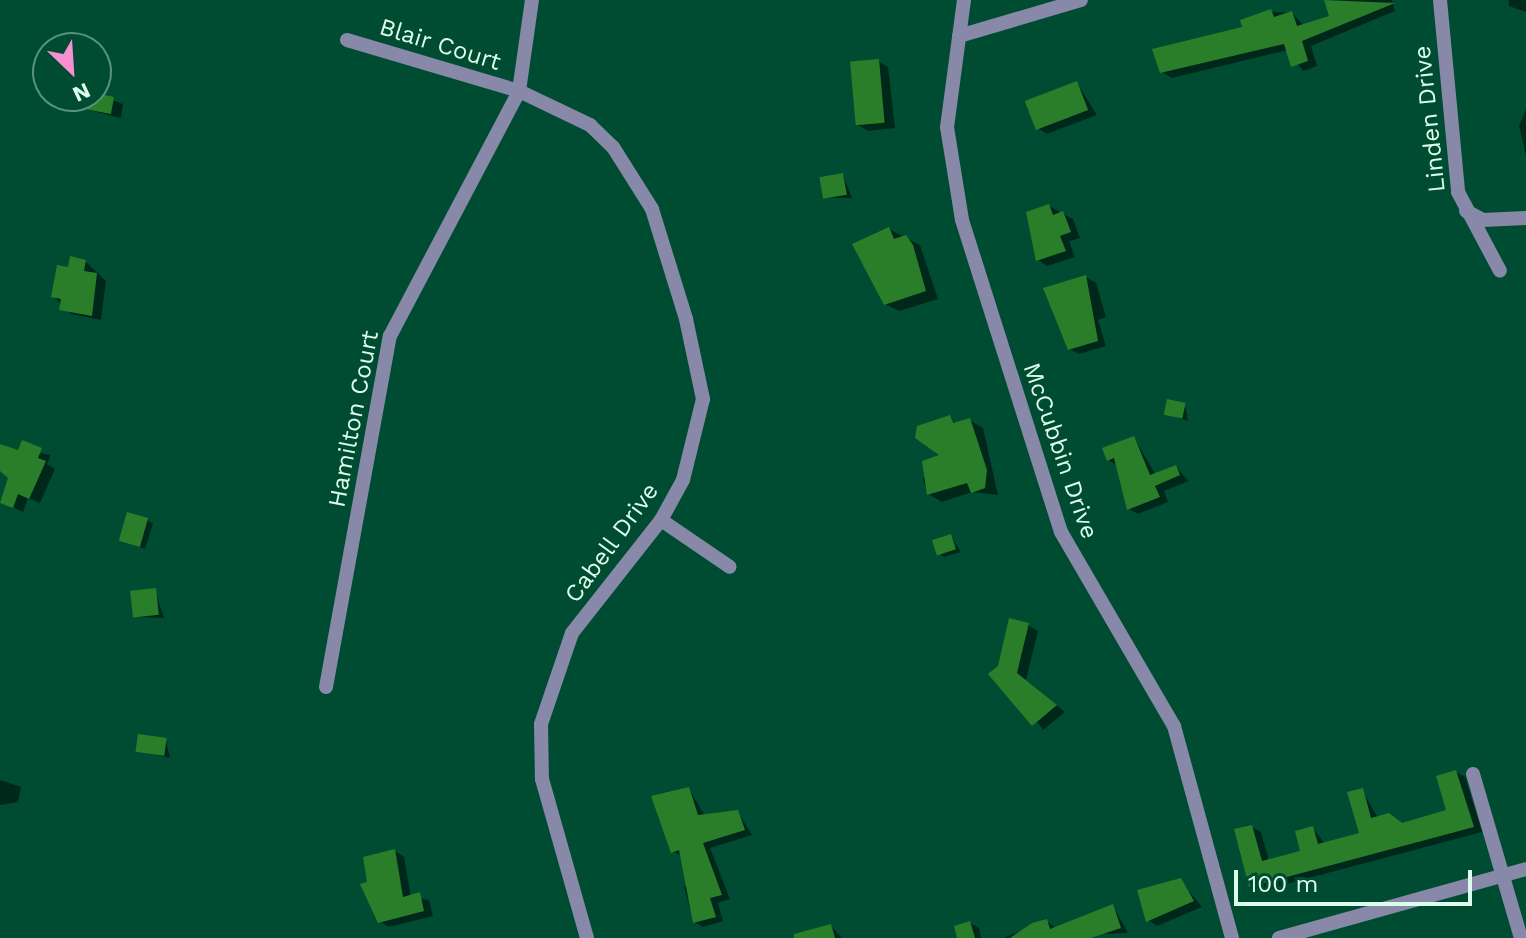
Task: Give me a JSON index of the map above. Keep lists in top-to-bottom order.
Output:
{
  "streets": {
    "street": [
      "Blair Court",
      "Linden Drive",
      "Hamilton Court",
      "McCubbin Drive",
      "Cabell Drive"
    ]
  },
  "crossings": [
    ["Blair Court", "Hamilton Court"],
    ["Blair Court", "Cabell Drive"],
    ["Hamilton Court", "Cabell Drive"]
  ],
  "scale_bar": "100 m",
  "north": "bottom right"
}
